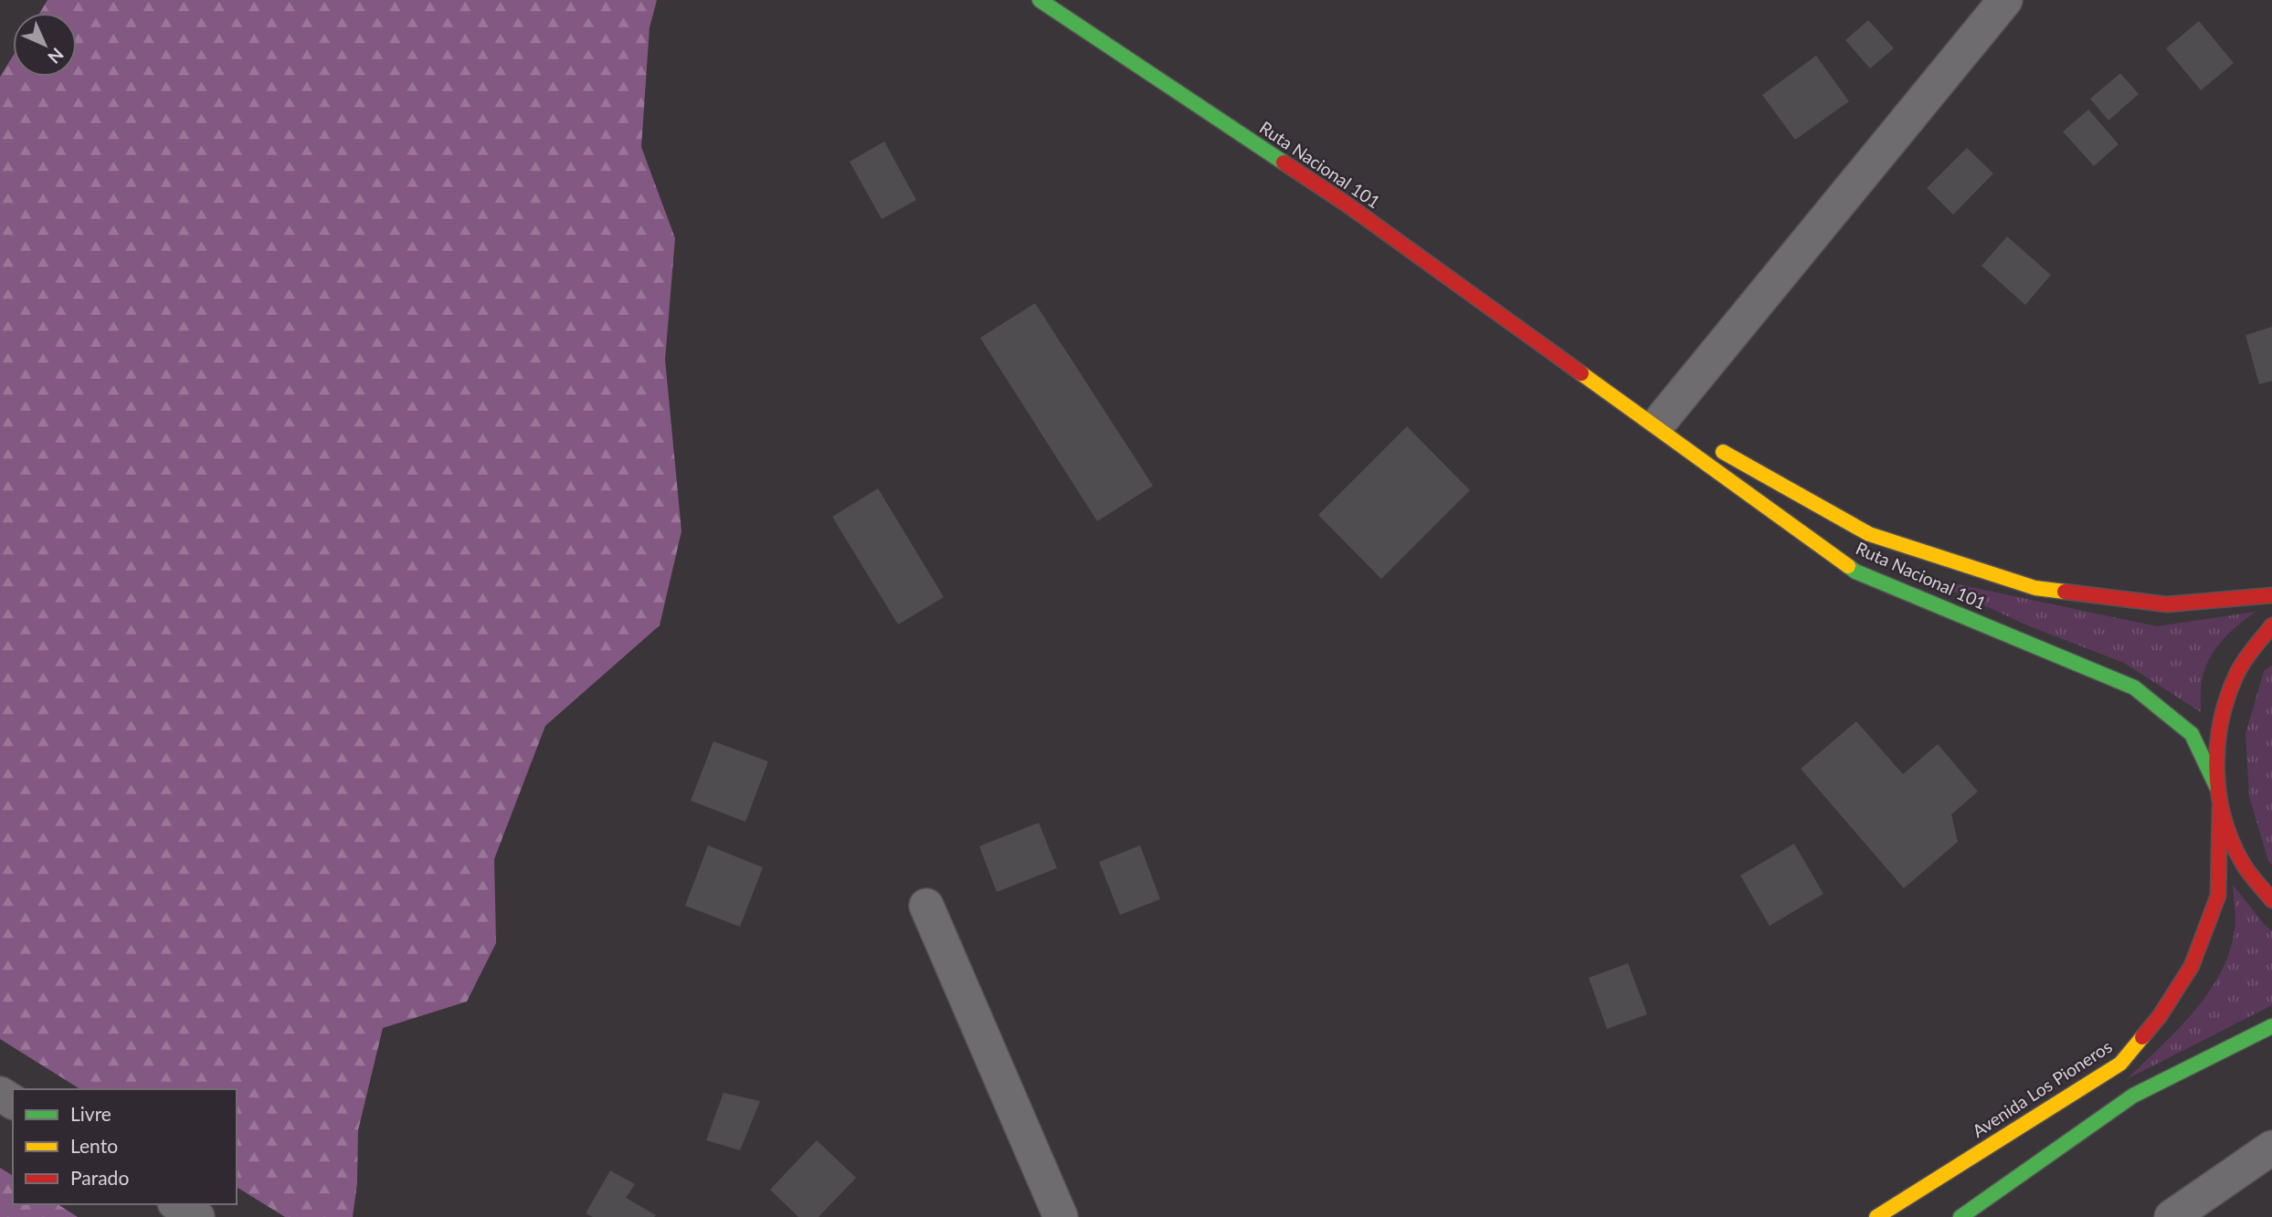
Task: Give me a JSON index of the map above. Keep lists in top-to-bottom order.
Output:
{
  "streets": {
    "main road": ["Ruta Nacional 101", "Avenida Los Pioneros"]
  },
  "legend": ["Livre", "Lento", "Parado"],
  "north": "bottom right"
}
